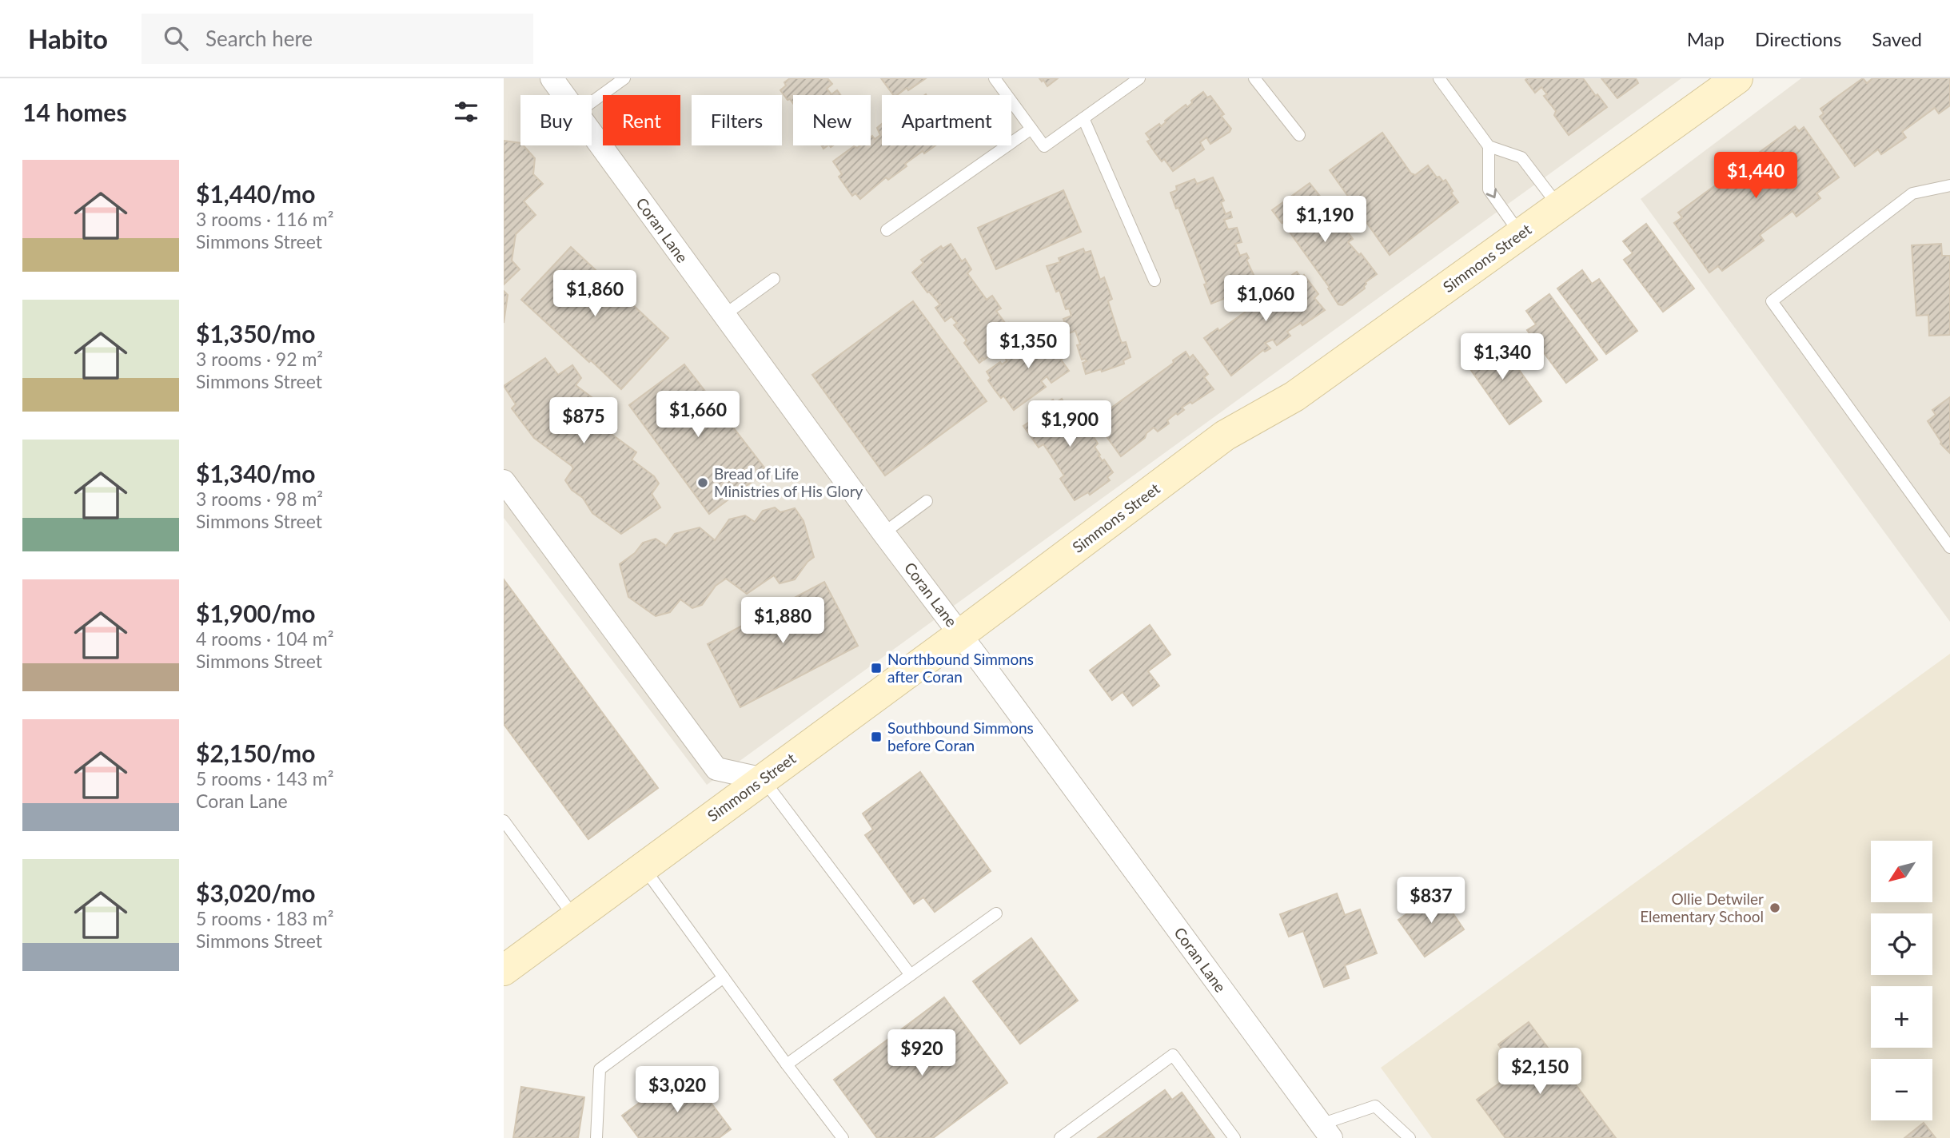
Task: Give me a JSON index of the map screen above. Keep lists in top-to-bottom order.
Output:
{
  "streets": {
    "main road": ["Simmons Street"],
    "street": ["Coran Lane"]
  },
  "crossings": [
    ["Coran Lane", "Simmons Street"]
  ],
  "places": {
    "other": ["Bread of Life Ministries of His Glory", "Ollie Detwiler Elementary School"],
    "transit": ["Northbound Simmons after Coran", "Southbound Simmons before Coran"]
  },
  "north": "bottom left",
  "page": {
    "header": "Habito",
    "search": "Search here",
    "nav": ["Map", "Directions", "Saved"],
    "heading": "14 homes",
    "chip": [
      "Buy",
      "Rent",
      "Filters",
      "New",
      "Apartment"
    ],
    "list": [
      {
        "name": "$1,440/mo",
        "note": "3 rooms · 116 m² · Simmons Street"
      },
      {
        "name": "$1,350/mo",
        "note": "3 rooms · 92 m² · Simmons Street"
      },
      {
        "name": "$1,340/mo",
        "note": "3 rooms · 98 m² · Simmons Street"
      },
      {
        "name": "$1,900/mo",
        "note": "4 rooms · 104 m² · Simmons Street"
      },
      {
        "name": "$2,150/mo",
        "note": "5 rooms · 143 m² · Coran Lane"
      },
      {
        "name": "$3,020/mo",
        "note": "5 rooms · 183 m² · Simmons Street"
      }
    ],
    "price": [
      "$1,440",
      "$1,190",
      "$1,860",
      "$1,060",
      "$1,350",
      "$1,340",
      "$1,660",
      "$875",
      "$1,900",
      "$1,880",
      "$837",
      "$920",
      "$2,150",
      "$3,020"
    ],
    "map_buttons": ["+", "−"]
  }
}
